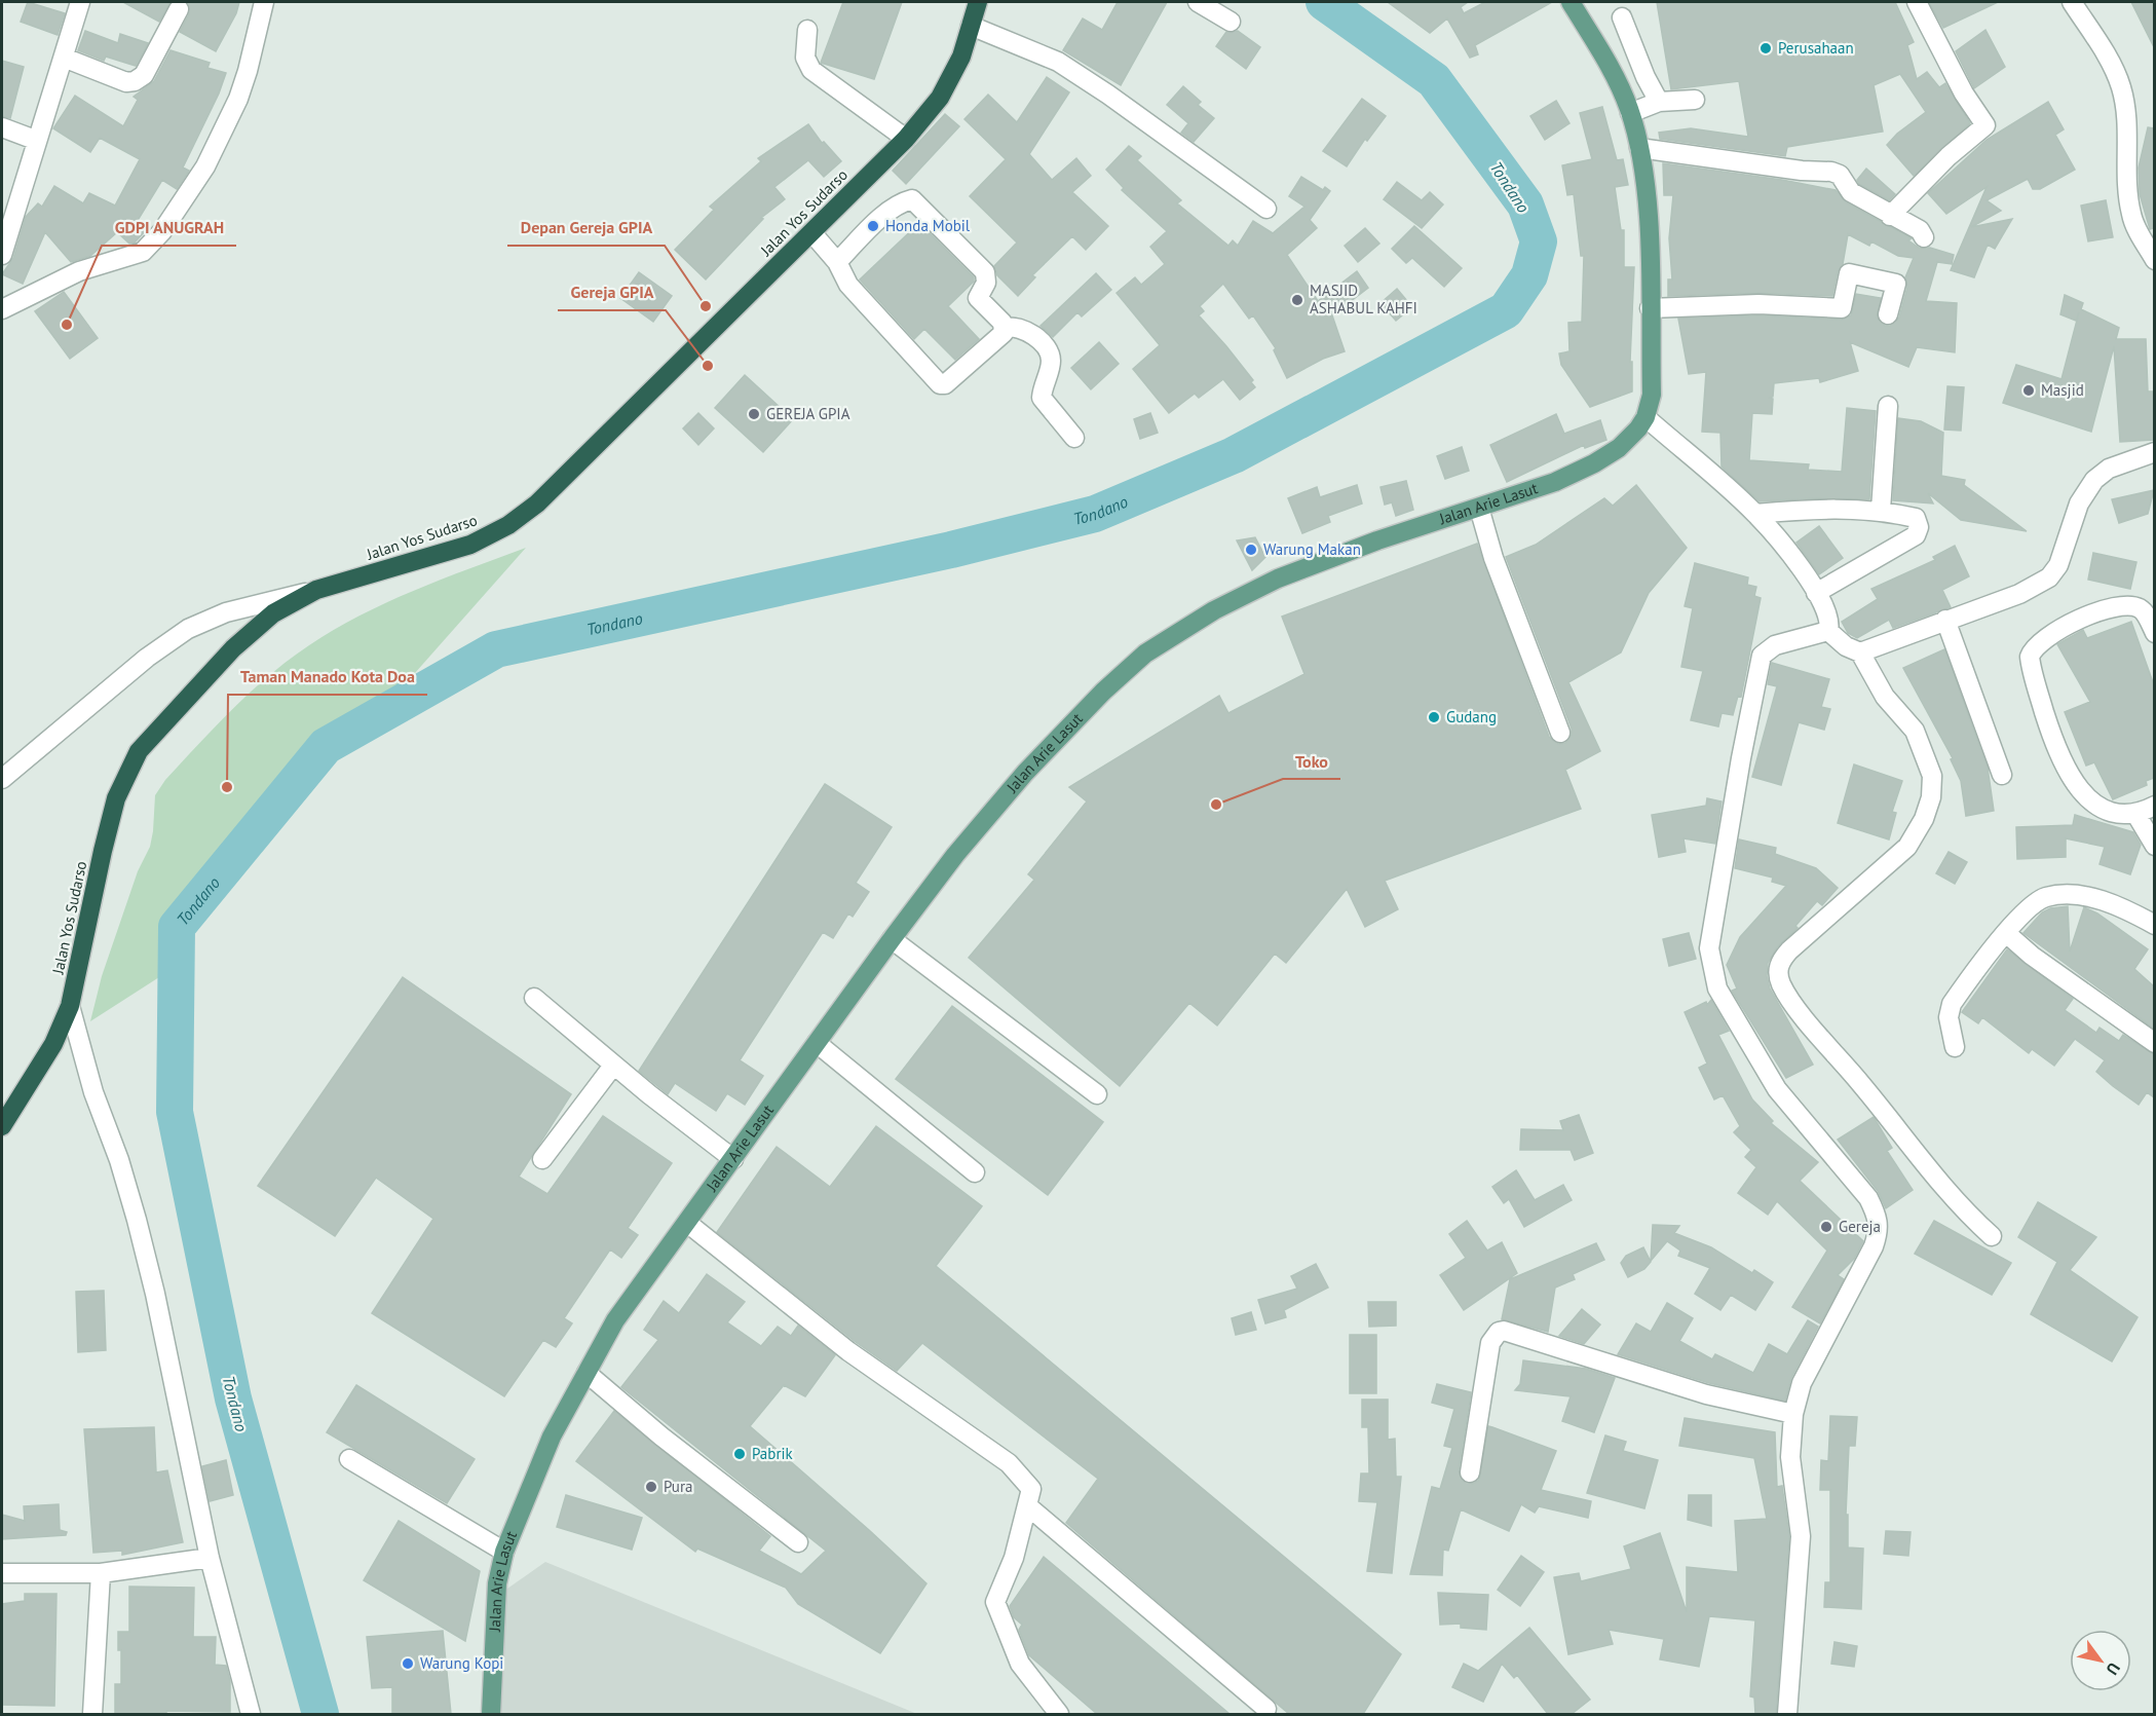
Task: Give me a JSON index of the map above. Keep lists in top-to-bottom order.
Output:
{
  "streets": {
    "highway": ["Jalan Yos Sudarso"],
    "main road": ["Jalan Arie Lasut"]
  },
  "water": ["Tondano"],
  "places": [
    "Perusahaan",
    "Honda Mobil",
    "MASJID ASHABUL KAHFI",
    "Depan Gereja GPIA",
    "GDPI ANUGRAH",
    "Gereja GPIA",
    "Masjid",
    "GEREJA GPIA",
    "Warung Makan",
    "Gudang",
    "Taman Manado Kota Doa",
    "Toko",
    "Gereja",
    "Pabrik",
    "Pura",
    "Warung Kopi"
  ],
  "north": "bottom right"
}
